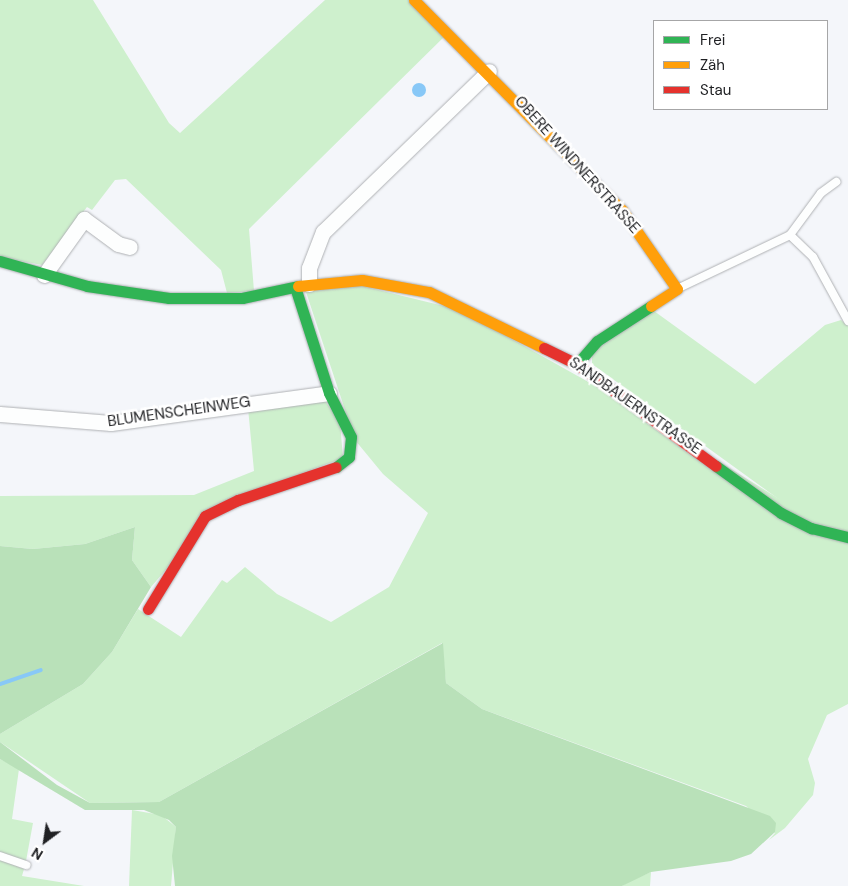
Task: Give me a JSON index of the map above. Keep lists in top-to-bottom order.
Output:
{
  "streets": {
    "street": ["OBERE WINDNERSTRASSE", "SANDBAUERNSTRASSE", "BLUMENSCHEINWEG"]
  },
  "legend": ["Frei", "Zäh", "Stau"],
  "north": "bottom left"
}
